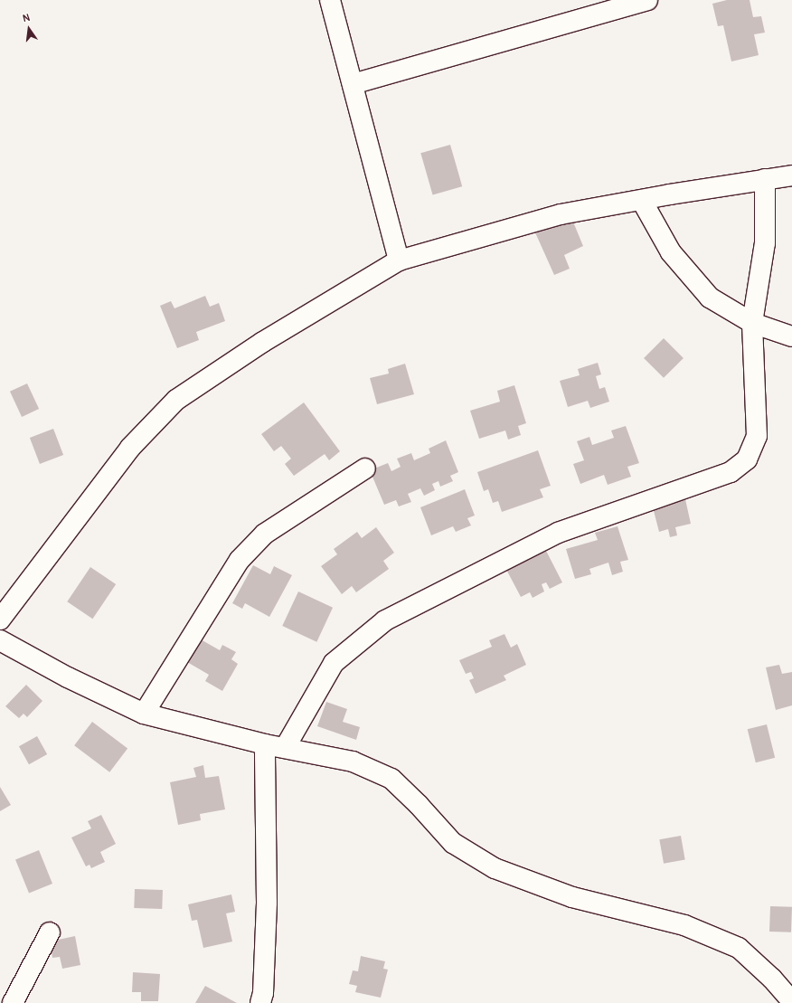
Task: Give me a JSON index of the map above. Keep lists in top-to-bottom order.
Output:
{
  "north": "top"
}
